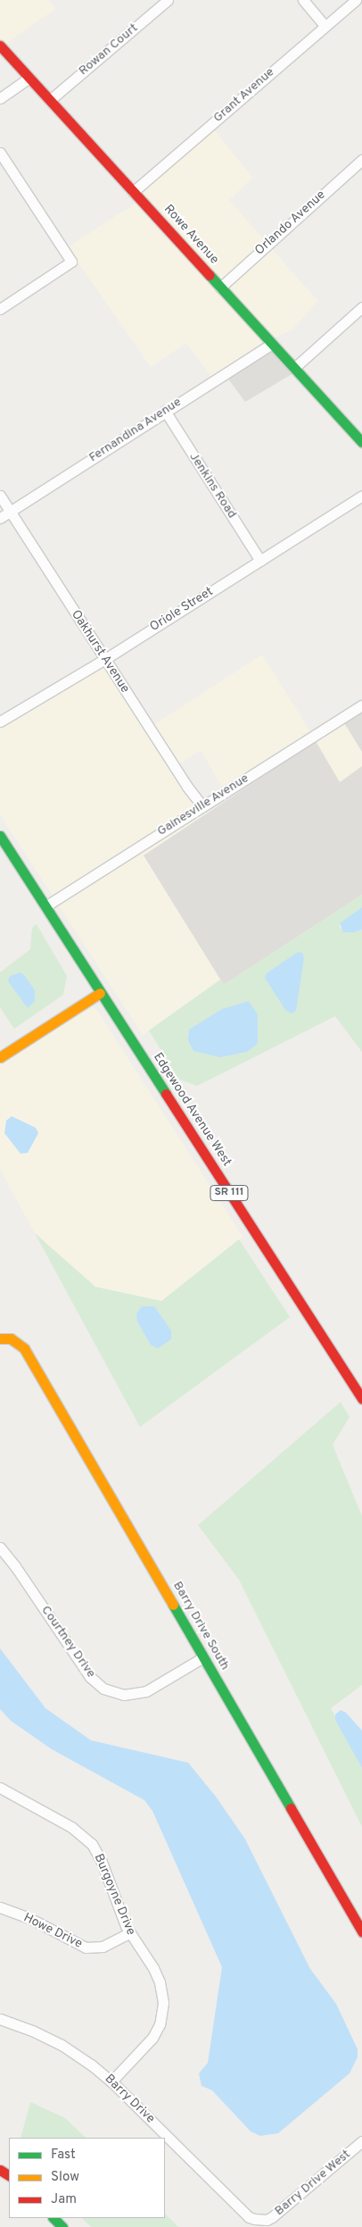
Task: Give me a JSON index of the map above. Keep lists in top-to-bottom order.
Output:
{
  "streets": {
    "street": [
      "Rowan Court",
      "Grant Avenue",
      "Orlando Avenue",
      "Rowe Avenue",
      "Fernandina Avenue",
      "Jenkins Road",
      "Oriole Street",
      "Oakhurst Avenue",
      "Gainesville Avenue",
      "Edgewood Avenue West",
      "SR 111",
      "Barry Drive South",
      "Courtney Drive",
      "Burgoyne Drive",
      "Howe Drive",
      "Barry Drive",
      "Barry Drive West"
    ]
  },
  "crossings": [
    ["Rowan Court", "Rowe Avenue"],
    ["Grant Avenue", "Rowe Avenue"],
    ["Orlando Avenue", "Rowe Avenue"],
    ["Rowe Avenue", "Fernandina Avenue"],
    ["Fernandina Avenue", "Jenkins Road"],
    ["Fernandina Avenue", "Oakhurst Avenue"],
    ["Jenkins Road", "Oriole Street"],
    ["Oriole Street", "Oakhurst Avenue"],
    ["Oakhurst Avenue", "Gainesville Avenue"],
    ["Gainesville Avenue", "Edgewood Avenue West"],
    ["Barry Drive South", "Courtney Drive"],
    ["Burgoyne Drive", "Howe Drive"],
    ["Burgoyne Drive", "Barry Drive"],
    ["Barry Drive", "Barry Drive West"]
  ],
  "legend": ["Fast", "Slow", "Jam"]
}
